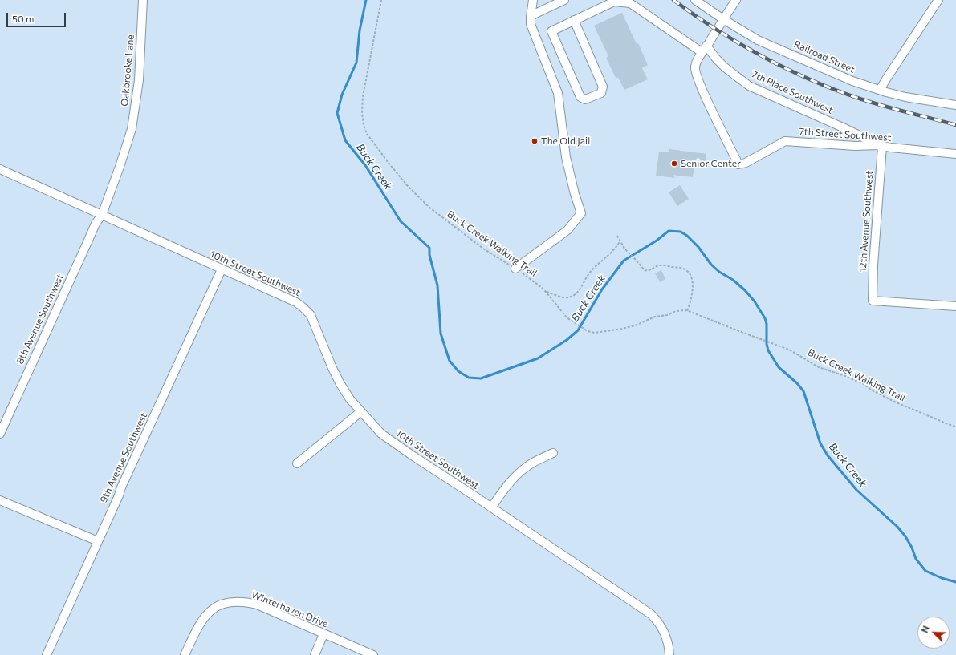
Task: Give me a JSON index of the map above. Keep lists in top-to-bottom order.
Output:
{
  "streets": {
    "street": [
      "Railroad Street",
      "Oakbrooke Lane",
      "7th Place Southwest",
      "7th Street Southwest",
      "12th Avenue Southwest",
      "10th Street Southwest",
      "8th Avenue Southwest",
      "9th Avenue Southwest",
      "Winterhaven Drive"
    ],
    "path": ["Buck Creek Walking Trail"]
  },
  "crossings": [
    ["Oakbrooke Lane", "10th Street Southwest"],
    ["Oakbrooke Lane", "8th Avenue Southwest"],
    ["7th Place Southwest", "7th Street Southwest"],
    ["7th Place Southwest", "12th Avenue Southwest"],
    ["7th Street Southwest", "12th Avenue Southwest"],
    ["10th Street Southwest", "8th Avenue Southwest"],
    ["10th Street Southwest", "9th Avenue Southwest"]
  ],
  "water": ["Buck Creek"],
  "places": ["The Old Jail", "Senior Center"],
  "scale_bar": "50 m",
  "north": "top left"
}
